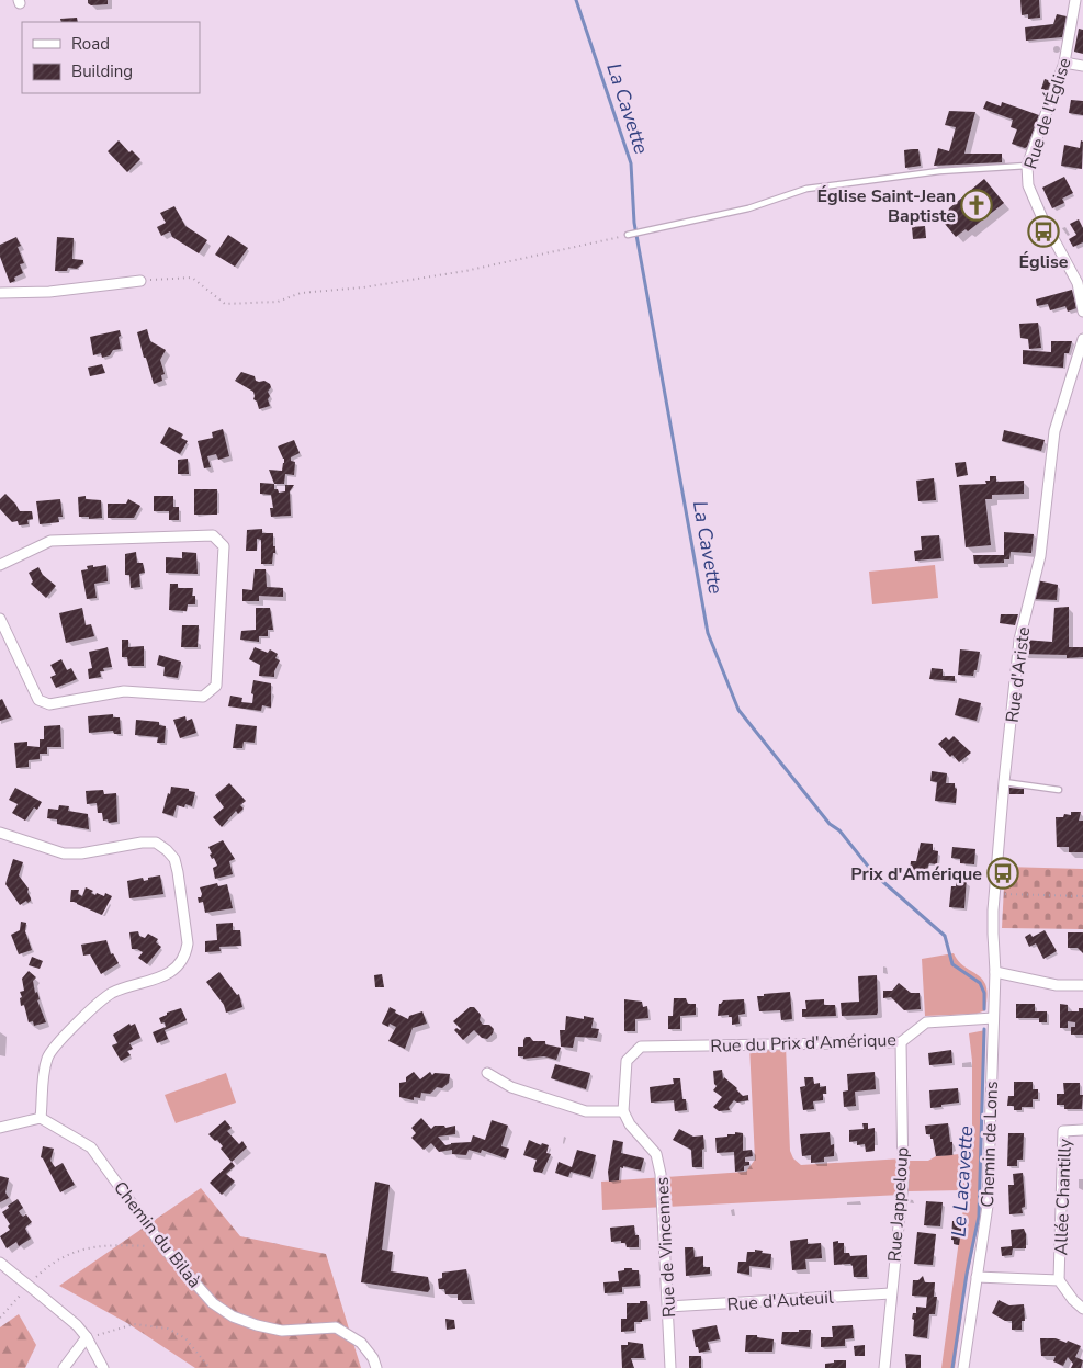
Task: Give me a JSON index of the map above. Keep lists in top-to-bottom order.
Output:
{
  "streets": {
    "street": [
      "Rue de l'Église",
      "Rue d'Ariste",
      "Rue du Prix d'Amérique",
      "Chemin de Lons",
      "Allée Chantilly",
      "Rue Jappeloup",
      "Chemin du Bilaà",
      "Rue de Vincennes",
      "Rue d'Auteuil"
    ]
  },
  "crossings": [
    ["Rue d'Ariste", "Rue du Prix d'Amérique"],
    ["Rue d'Ariste", "Chemin de Lons"],
    ["Rue du Prix d'Amérique", "Chemin de Lons"],
    ["Rue du Prix d'Amérique", "Rue Jappeloup"],
    ["Rue du Prix d'Amérique", "Rue de Vincennes"],
    ["Rue Jappeloup", "Rue d'Auteuil"],
    ["Rue de Vincennes", "Rue d'Auteuil"]
  ],
  "water": ["La Cavette", "Le Lacavette"],
  "places": {
    "church": ["Église Saint-Jean Baptiste"],
    "bus stop": ["Église", "Prix d'Amérique"]
  },
  "legend": ["Road", "Building"]
}
